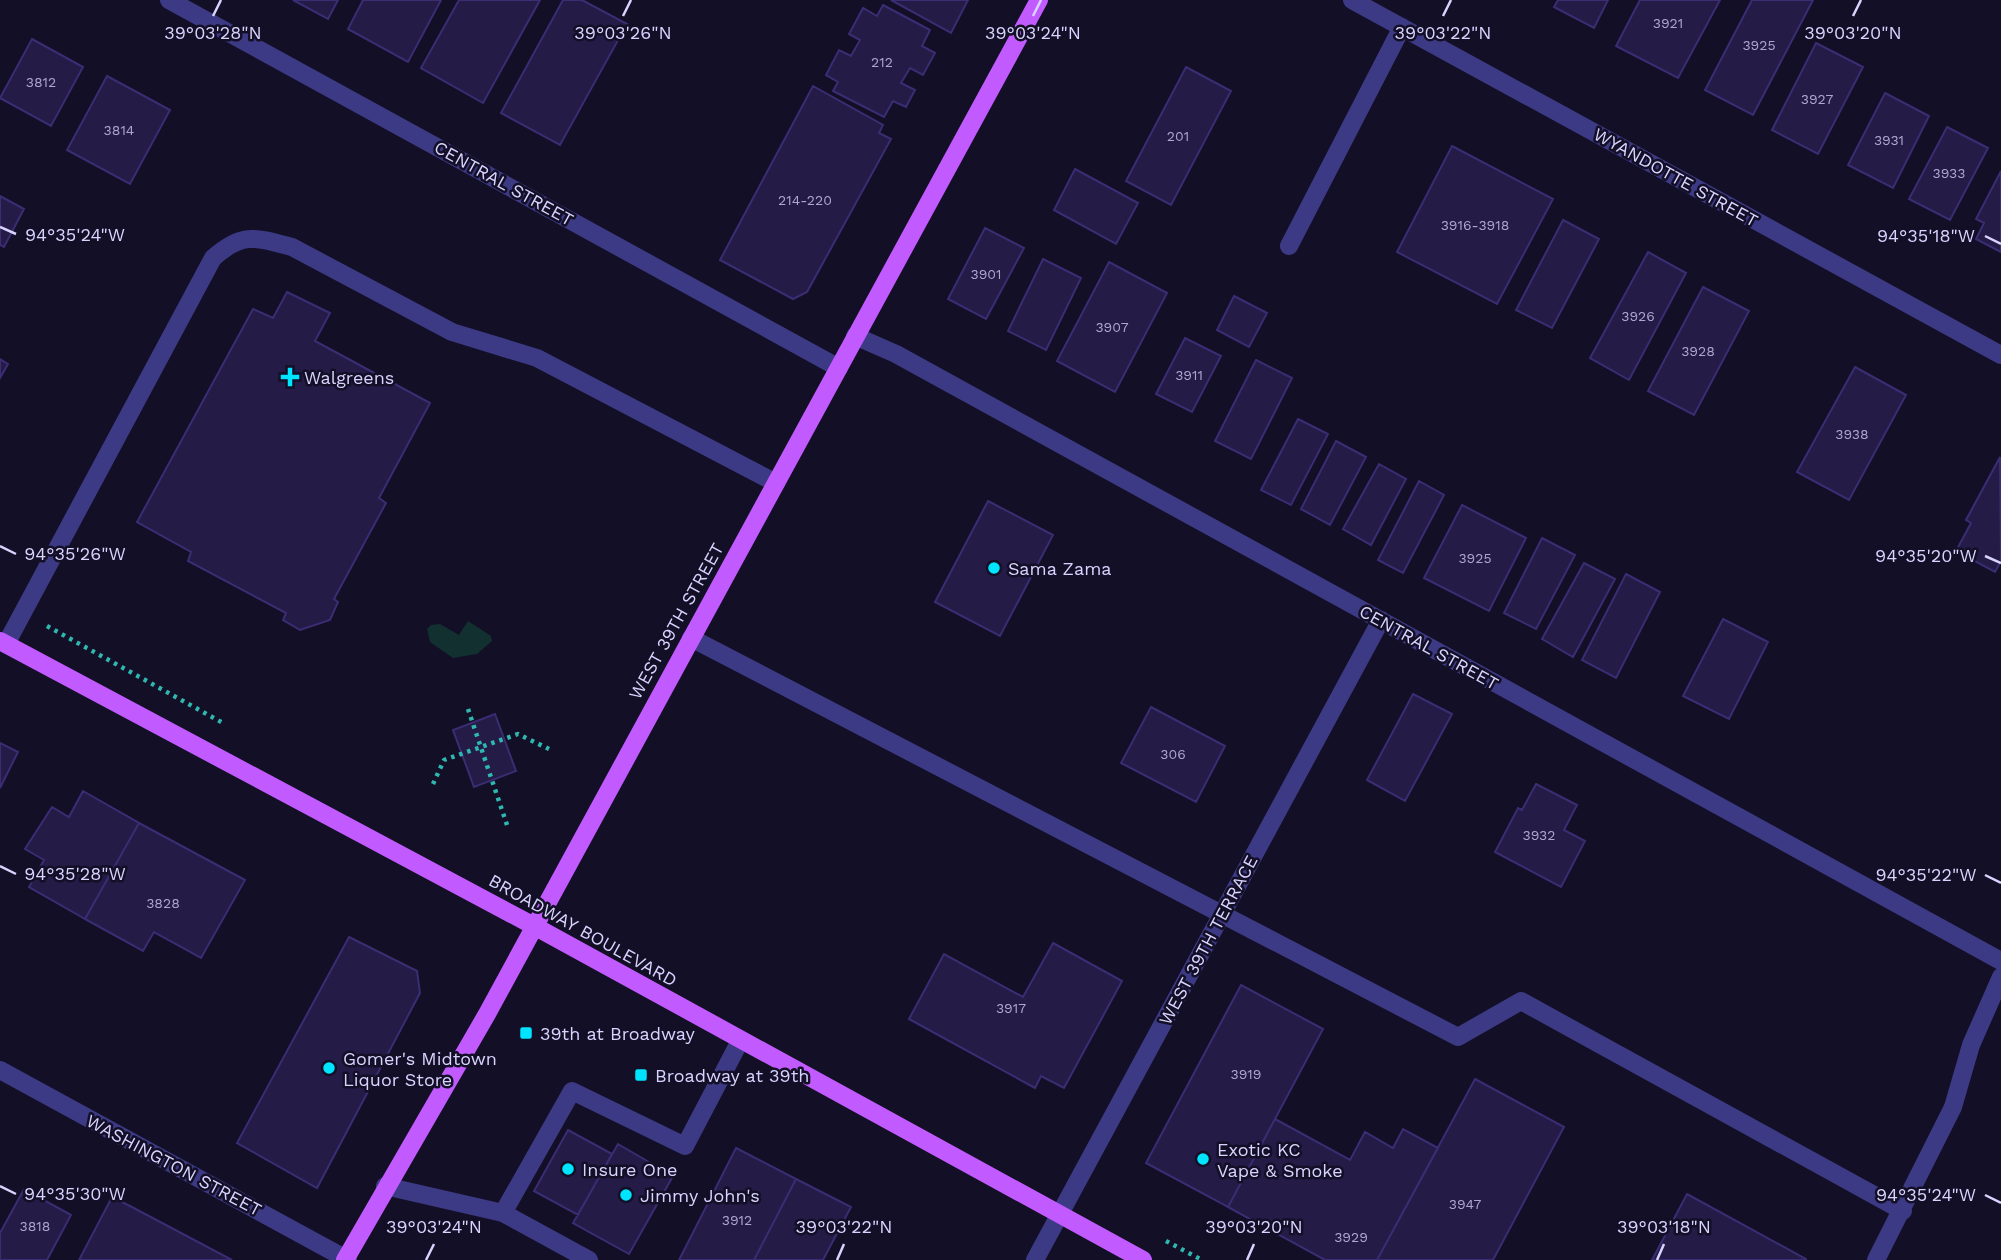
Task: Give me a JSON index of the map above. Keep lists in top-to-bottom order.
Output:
{
  "streets": {
    "main road": ["WEST 39TH STREET", "BROADWAY BOULEVARD"],
    "street": [
      "WYANDOTTE STREET",
      "CENTRAL STREET",
      "WEST 39TH TERRACE",
      "WASHINGTON STREET"
    ]
  },
  "crossings": [
    ["CENTRAL STREET", "WEST 39TH STREET"],
    ["CENTRAL STREET", "WEST 39TH TERRACE"],
    ["WEST 39TH STREET", "BROADWAY BOULEVARD"],
    ["WEST 39TH STREET", "WASHINGTON STREET"],
    ["BROADWAY BOULEVARD", "WEST 39TH TERRACE"]
  ],
  "places": {
    "health": ["Walgreens"],
    "other": [
      "Sama Zama",
      "Gomer's Midtown Liquor Store",
      "Exotic KC Vape & Smoke",
      "Insure One",
      "Jimmy John's"
    ],
    "transit": ["39th at Broadway", "Broadway at 39th"]
  },
  "house_numbers": [
    "3921",
    "3925",
    "212",
    "3812",
    "3927",
    "3814",
    "201",
    "3931",
    "3933",
    "214-220",
    "3916-3918",
    "3901",
    "3926",
    "3907",
    "3928",
    "3911",
    "3938",
    "3925",
    "306",
    "3932",
    "3828",
    "3917",
    "3919",
    "3947",
    "3912",
    "3818",
    "3929"
  ],
  "coordinates": [
    "39°03'28\"N",
    "39°03'26\"N",
    "39°03'24\"N",
    "39°03'22\"N",
    "39°03'20\"N",
    "94°35'24\"W",
    "94°35'18\"W",
    "94°35'26\"W",
    "94°35'20\"W",
    "94°35'28\"W",
    "94°35'22\"W",
    "94°35'30\"W",
    "39°03'18\"N"
  ]
}
